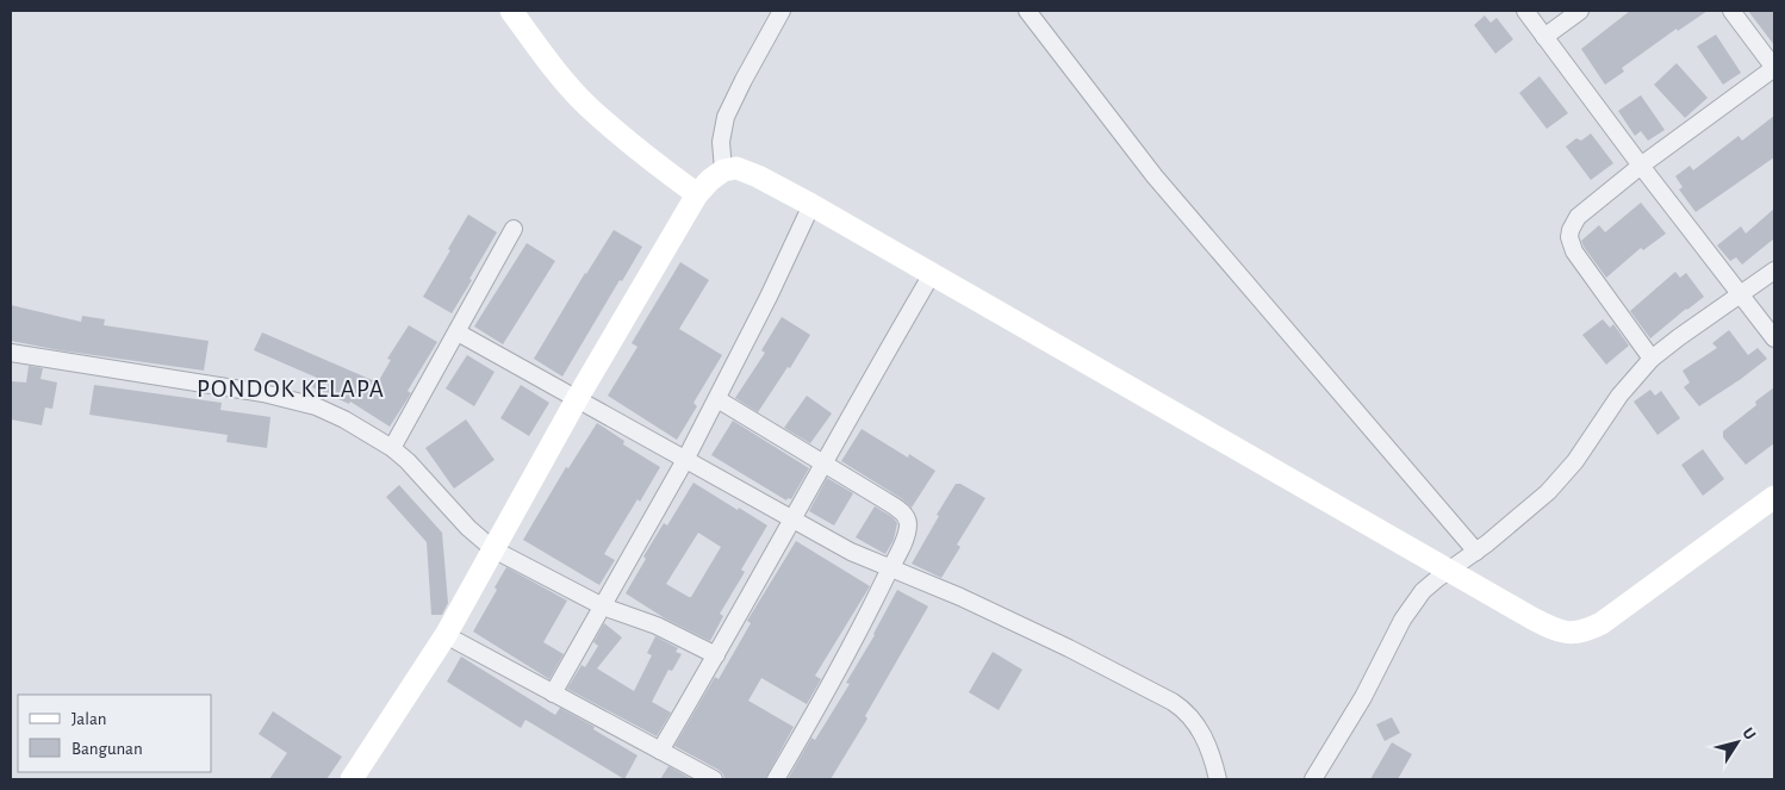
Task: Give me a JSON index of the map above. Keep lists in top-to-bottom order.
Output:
{
  "districts": ["PONDOK KELAPA"],
  "legend": ["Jalan", "Bangunan"],
  "north": "top right"
}
